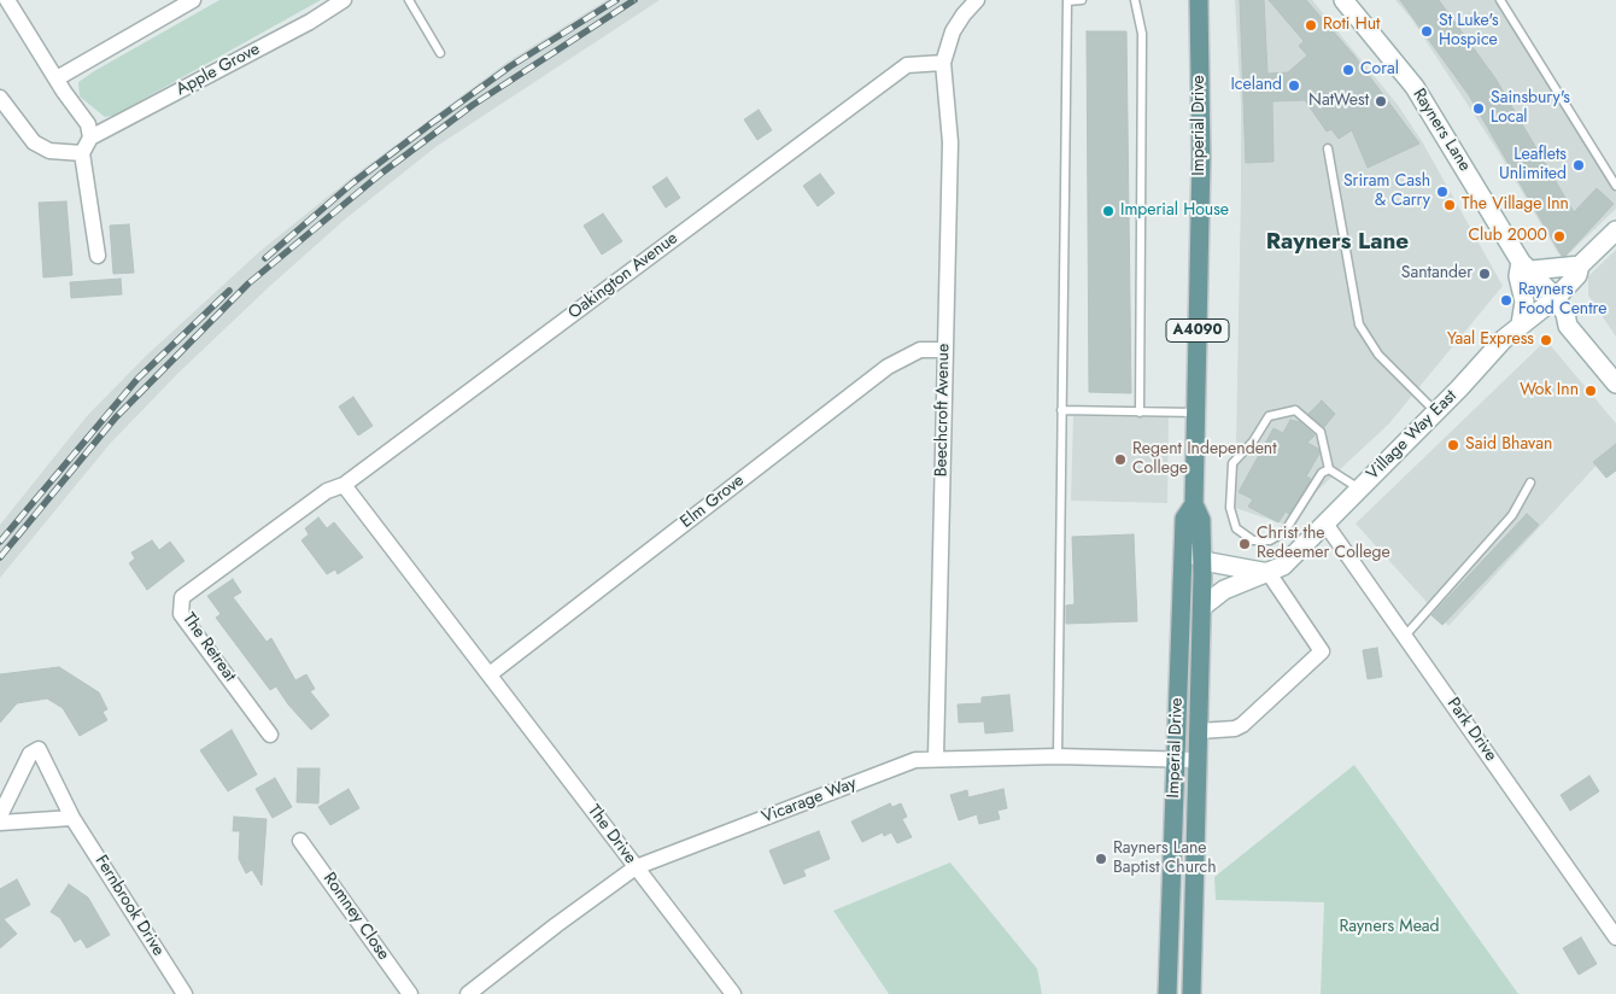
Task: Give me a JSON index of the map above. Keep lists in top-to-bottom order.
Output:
{
  "streets": {
    "main road": ["Imperial Drive", "A4090"],
    "street": [
      "Apple Grove",
      "Rayners Lane",
      "Oakington Avenue",
      "Beechcroft Avenue",
      "Village Way East",
      "Elm Grove",
      "The Retreat",
      "Park Drive",
      "Vicarage Way",
      "The Drive",
      "Fernbrook Drive",
      "Romney Close"
    ]
  },
  "crossings": [
    ["Imperial Drive", "Village Way East"],
    ["Imperial Drive", "Vicarage Way"],
    ["Rayners Lane", "Village Way East"],
    ["Oakington Avenue", "Beechcroft Avenue"],
    ["Oakington Avenue", "The Retreat"],
    ["Oakington Avenue", "The Drive"],
    ["Beechcroft Avenue", "Elm Grove"],
    ["Beechcroft Avenue", "Vicarage Way"],
    ["Village Way East", "Park Drive"],
    ["Elm Grove", "The Drive"],
    ["Vicarage Way", "The Drive"]
  ],
  "districts": ["Rayners Lane"],
  "parks": ["Rayners Mead"],
  "places": [
    "Roti Hut",
    "St Luke's Hospice",
    "Coral",
    "Iceland",
    "NatWest",
    "Sainsbury's Local",
    "Leaflets Unlimited",
    "Sriram Cash & Carry",
    "The Village Inn",
    "Imperial House",
    "Club 2000",
    "Santander",
    "Rayners Food Centre",
    "Yaal Express",
    "Wok Inn",
    "Said Bhavan",
    "Regent Independent College",
    "Christ the Redeemer College",
    "Rayners Lane Baptist Church"
  ]
}
